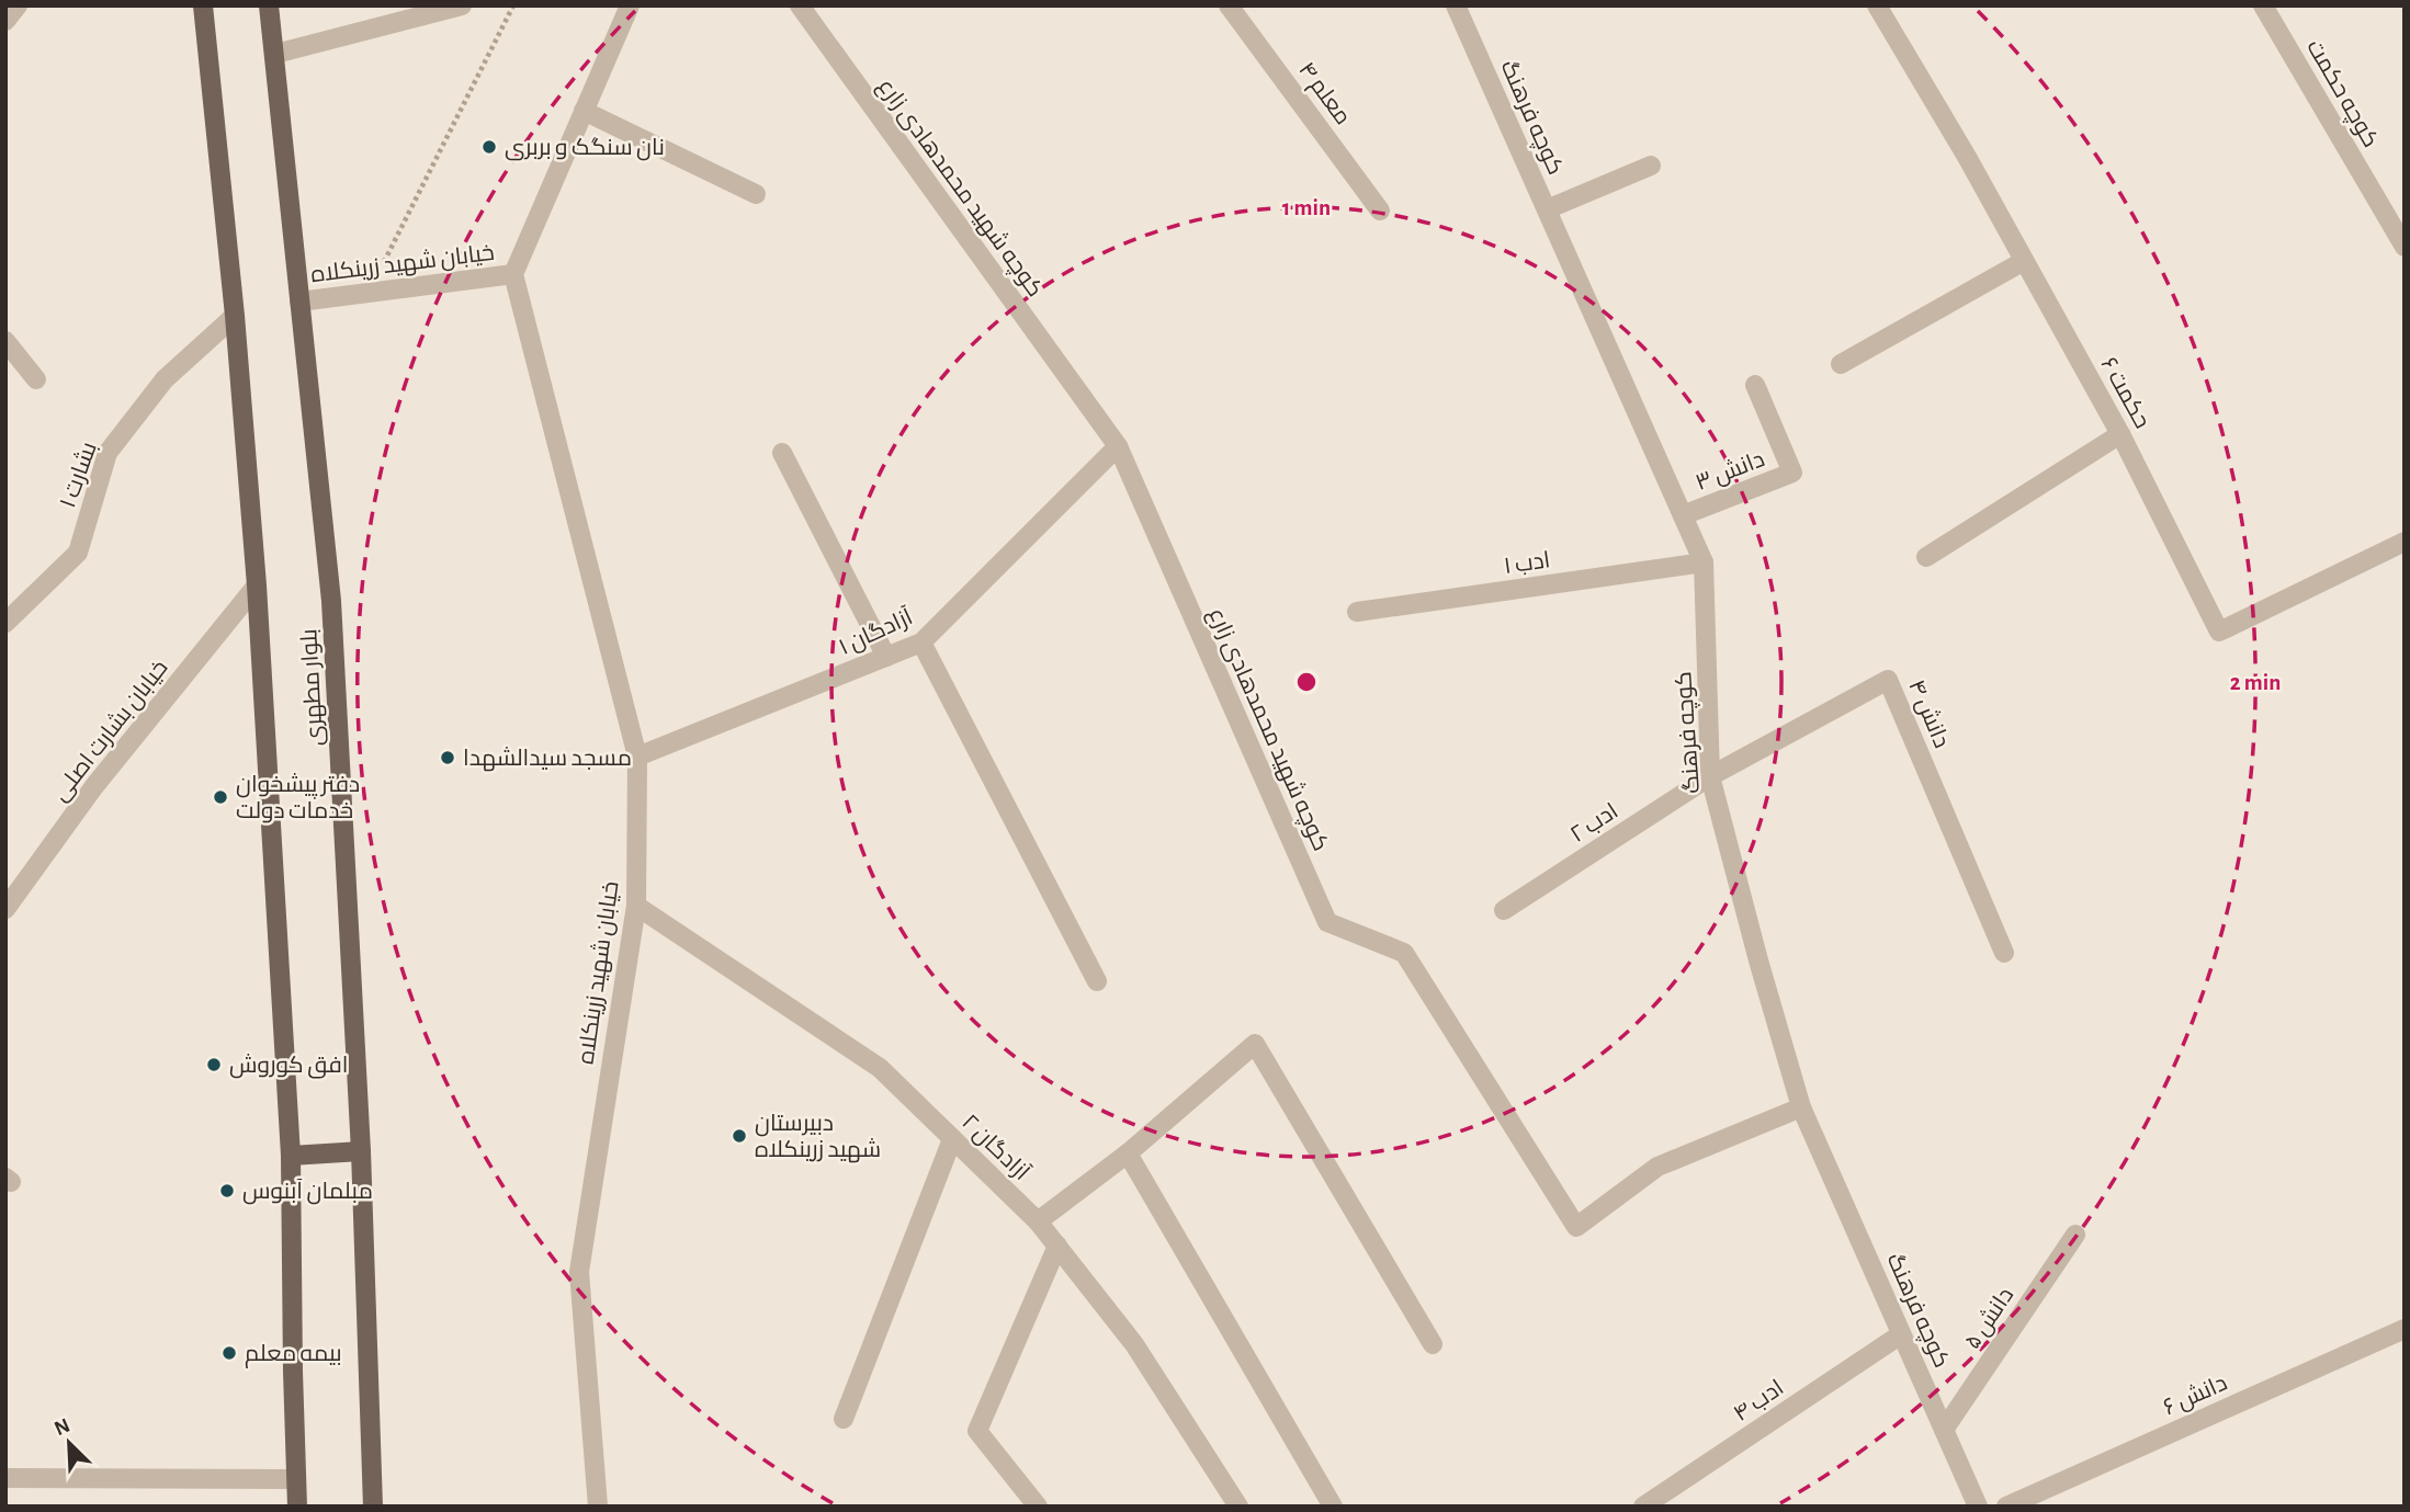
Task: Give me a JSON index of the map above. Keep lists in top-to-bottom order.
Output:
{
  "streets": {
    "main road": ["بلوار مطهری"],
    "street": [
      "معلم ۴",
      "کوچه حکمت",
      "کوچه فرهنگ",
      "کوچه شهید محمدهادی زارع",
      "خیابان شهید زرینکلاه",
      "حکمت ۶",
      "دانش ۳",
      "بشارت ۱",
      "ادب ۱",
      "آزادگان ۱",
      "دانش ۴",
      "خیابان بشارت اصلی",
      "ادب ۲",
      "آزادگان ۲",
      "دانش ۵",
      "دانش ۶",
      "ادب ۴"
    ]
  },
  "crossings": [
    ["کوچه فرهنگ", "کوچه شهید محمدهادی زارع"],
    ["کوچه فرهنگ", "دانش ۳"],
    ["کوچه فرهنگ", "ادب ۱"],
    ["کوچه فرهنگ", "دانش ۴"],
    ["کوچه فرهنگ", "ادب ۲"],
    ["کوچه فرهنگ", "دانش ۵"],
    ["کوچه فرهنگ", "ادب ۴"],
    ["کوچه شهید محمدهادی زارع", "آزادگان ۱"],
    ["خیابان شهید زرینکلاه", "آزادگان ۱"],
    ["خیابان شهید زرینکلاه", "بلوار مطهری"],
    ["خیابان شهید زرینکلاه", "آزادگان ۲"],
    ["بشارت ۱", "بلوار مطهری"],
    ["بلوار مطهری", "خیابان بشارت اصلی"],
    ["دانش ۴", "ادب ۲"]
  ],
  "places": [
    "نان سنگک و بربری",
    "مسجد سیدالشهدا",
    "دفتر پیشخوان خدمات دولت",
    "افق کوروش",
    "دبیرستان شهید زرینکلاه",
    "مبلمان آبنوس",
    "بیمه معلم"
  ],
  "north": "top left",
  "rings": ["1 min", "2 min"]
}
